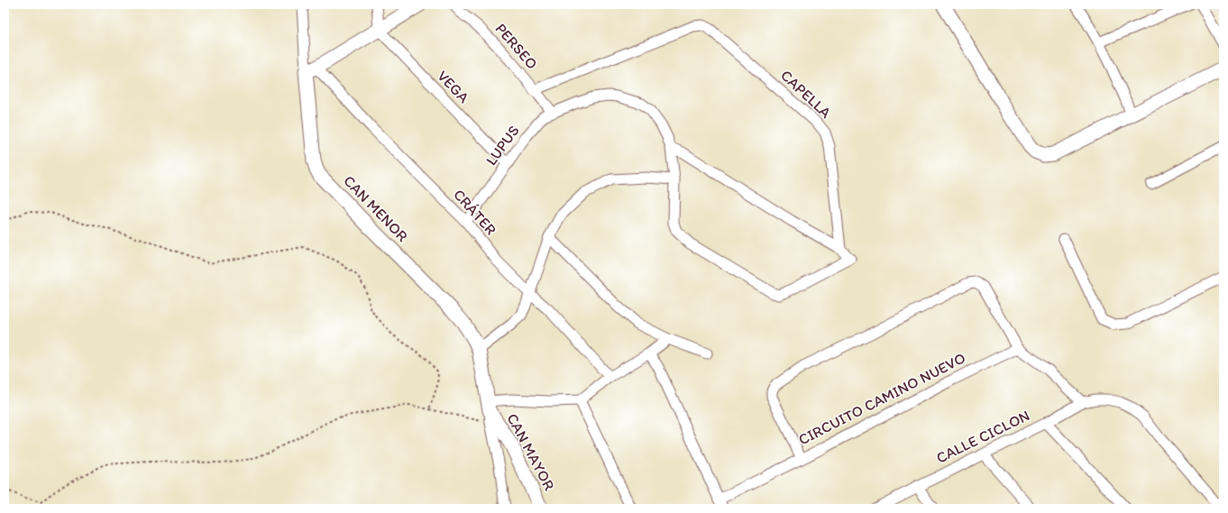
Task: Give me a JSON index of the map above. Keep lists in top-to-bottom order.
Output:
{
  "streets": {
    "street": [
      "PERSEO",
      "VEGA",
      "CAPELLA",
      "LUPUS",
      "CAN MENOR",
      "CRÁTER",
      "CIRCUITO CAMINO NUEVO",
      "CALLE CICLON",
      "CAN MAYOR"
    ]
  },
  "crossings": [
    ["PERSEO", "CAPELLA"],
    ["PERSEO", "LUPUS"],
    ["VEGA", "LUPUS"],
    ["CAPELLA", "LUPUS"],
    ["LUPUS", "CRÁTER"],
    ["CAN MENOR", "CRÁTER"],
    ["CAN MENOR", "CAN MAYOR"]
  ]
}
